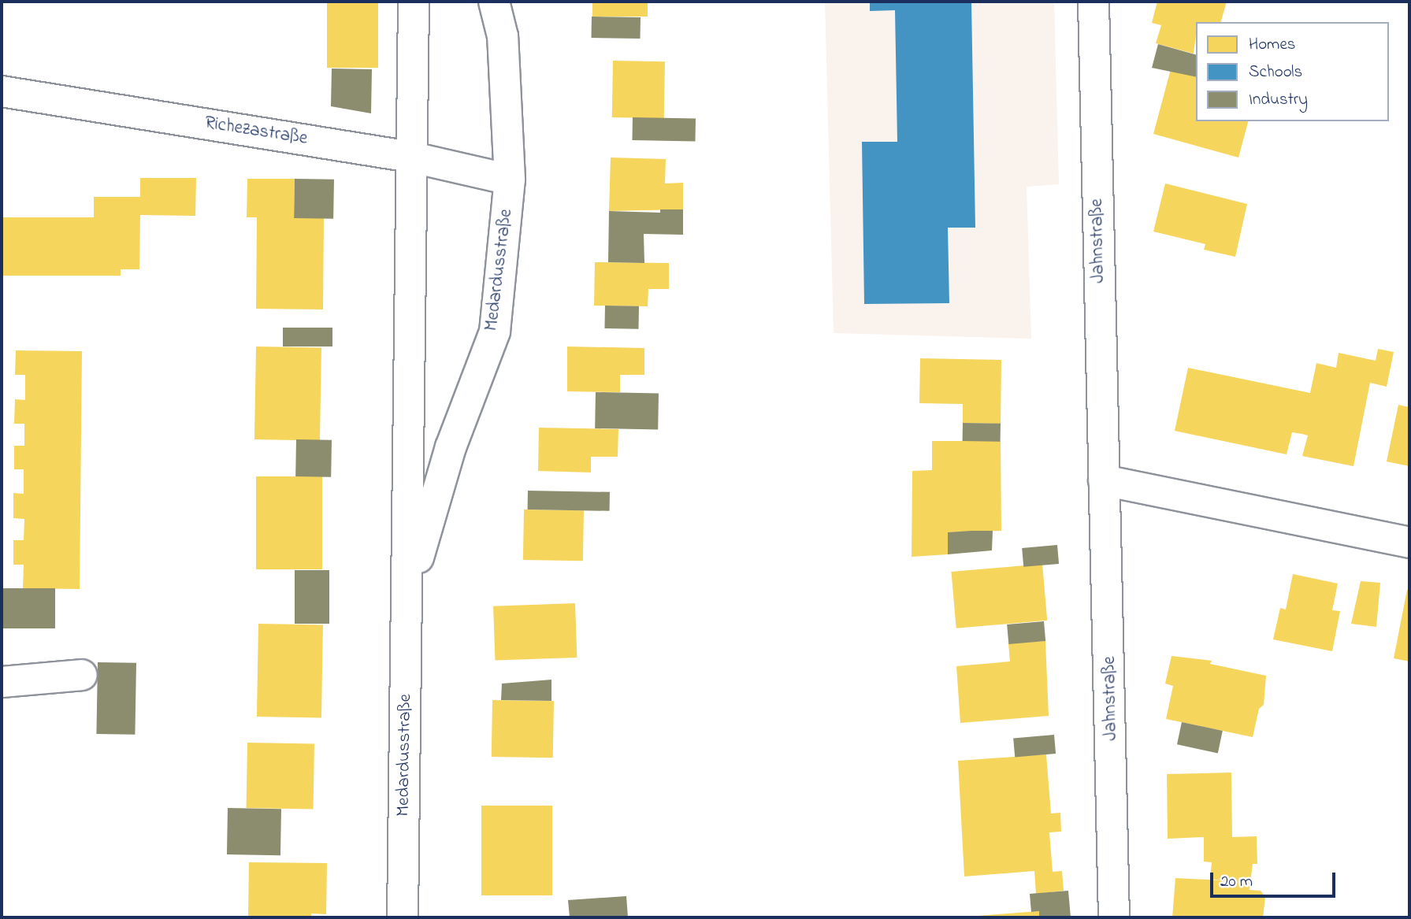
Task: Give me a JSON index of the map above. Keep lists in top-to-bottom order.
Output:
{
  "streets": {
    "street": ["Richezastraße", "Jahnstraße", "Medardusstraße"]
  },
  "crossings": [
    ["Richezastraße", "Medardusstraße"]
  ],
  "legend": ["Homes", "Schools", "Industry"],
  "scale_bar": "20 m"
}
